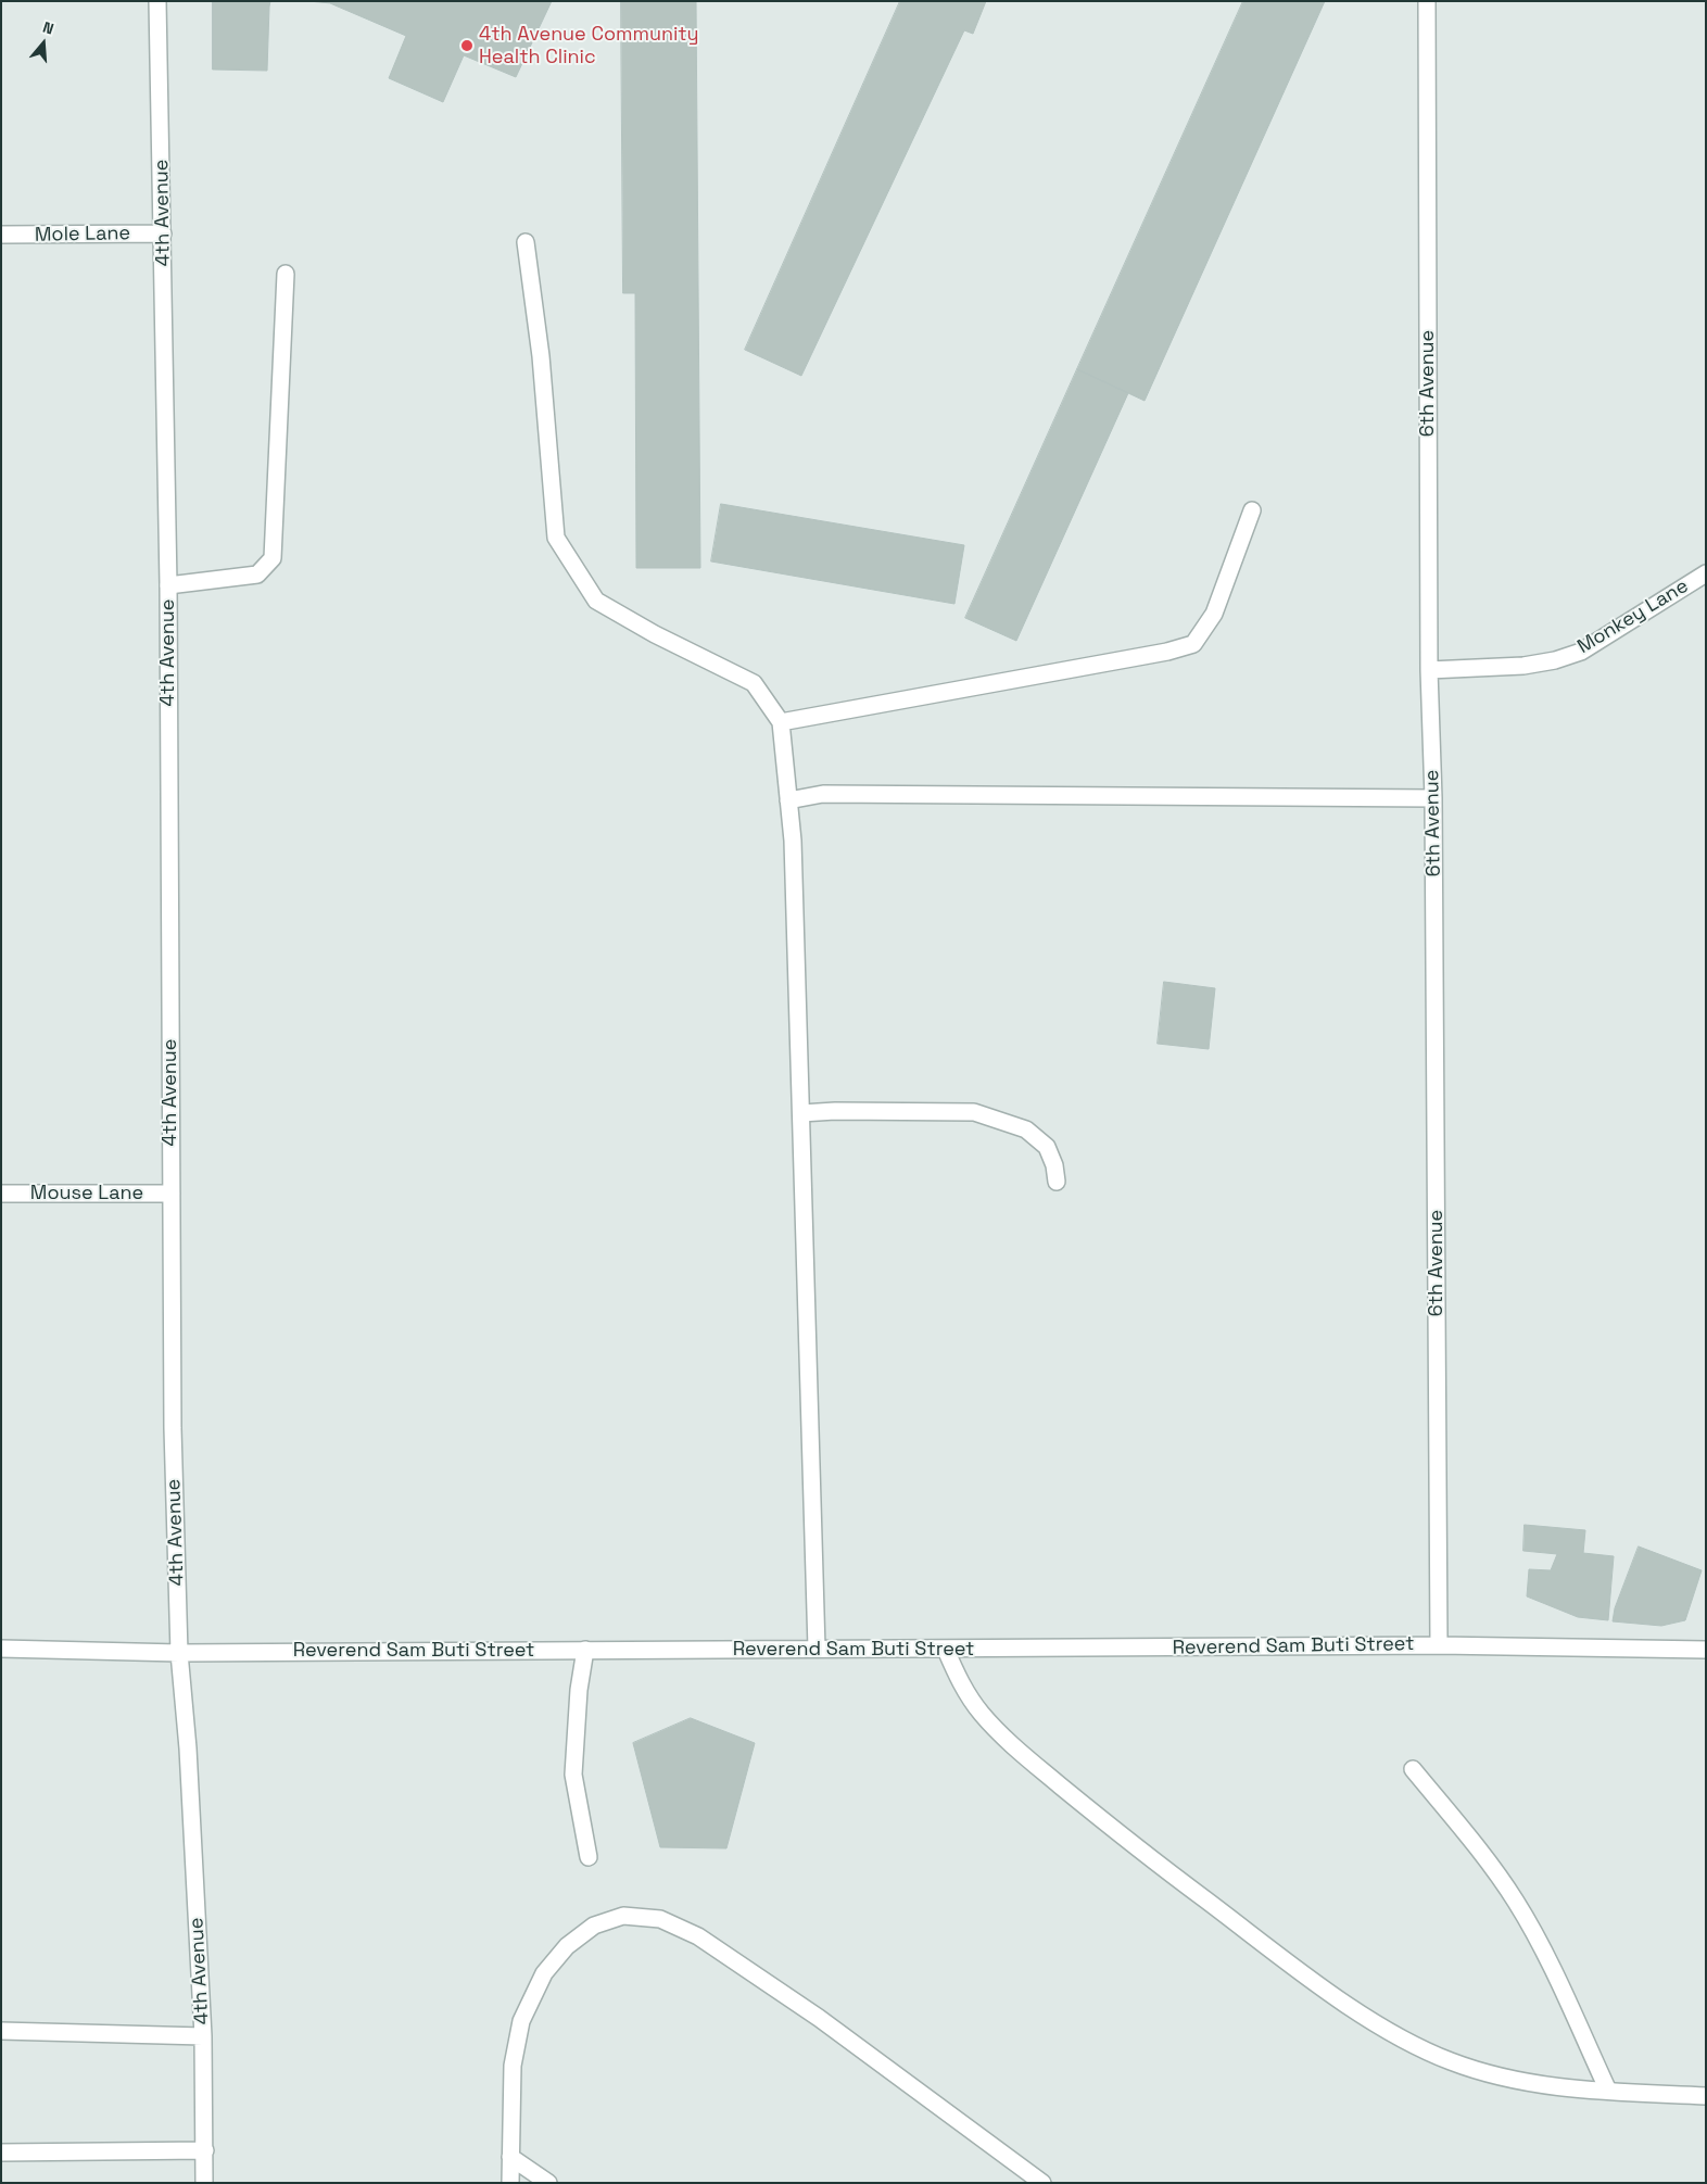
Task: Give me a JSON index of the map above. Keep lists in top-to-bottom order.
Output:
{
  "streets": {
    "street": [
      "4th Avenue",
      "Mole Lane",
      "6th Avenue",
      "Monkey Lane",
      "Mouse Lane",
      "Reverend Sam Buti Street"
    ]
  },
  "crossings": [
    ["4th Avenue", "Mole Lane"],
    ["4th Avenue", "Mouse Lane"],
    ["4th Avenue", "Reverend Sam Buti Street"],
    ["6th Avenue", "Monkey Lane"],
    ["6th Avenue", "Reverend Sam Buti Street"]
  ],
  "places": ["4th Avenue Community Health Clinic"],
  "north": "top"
}
